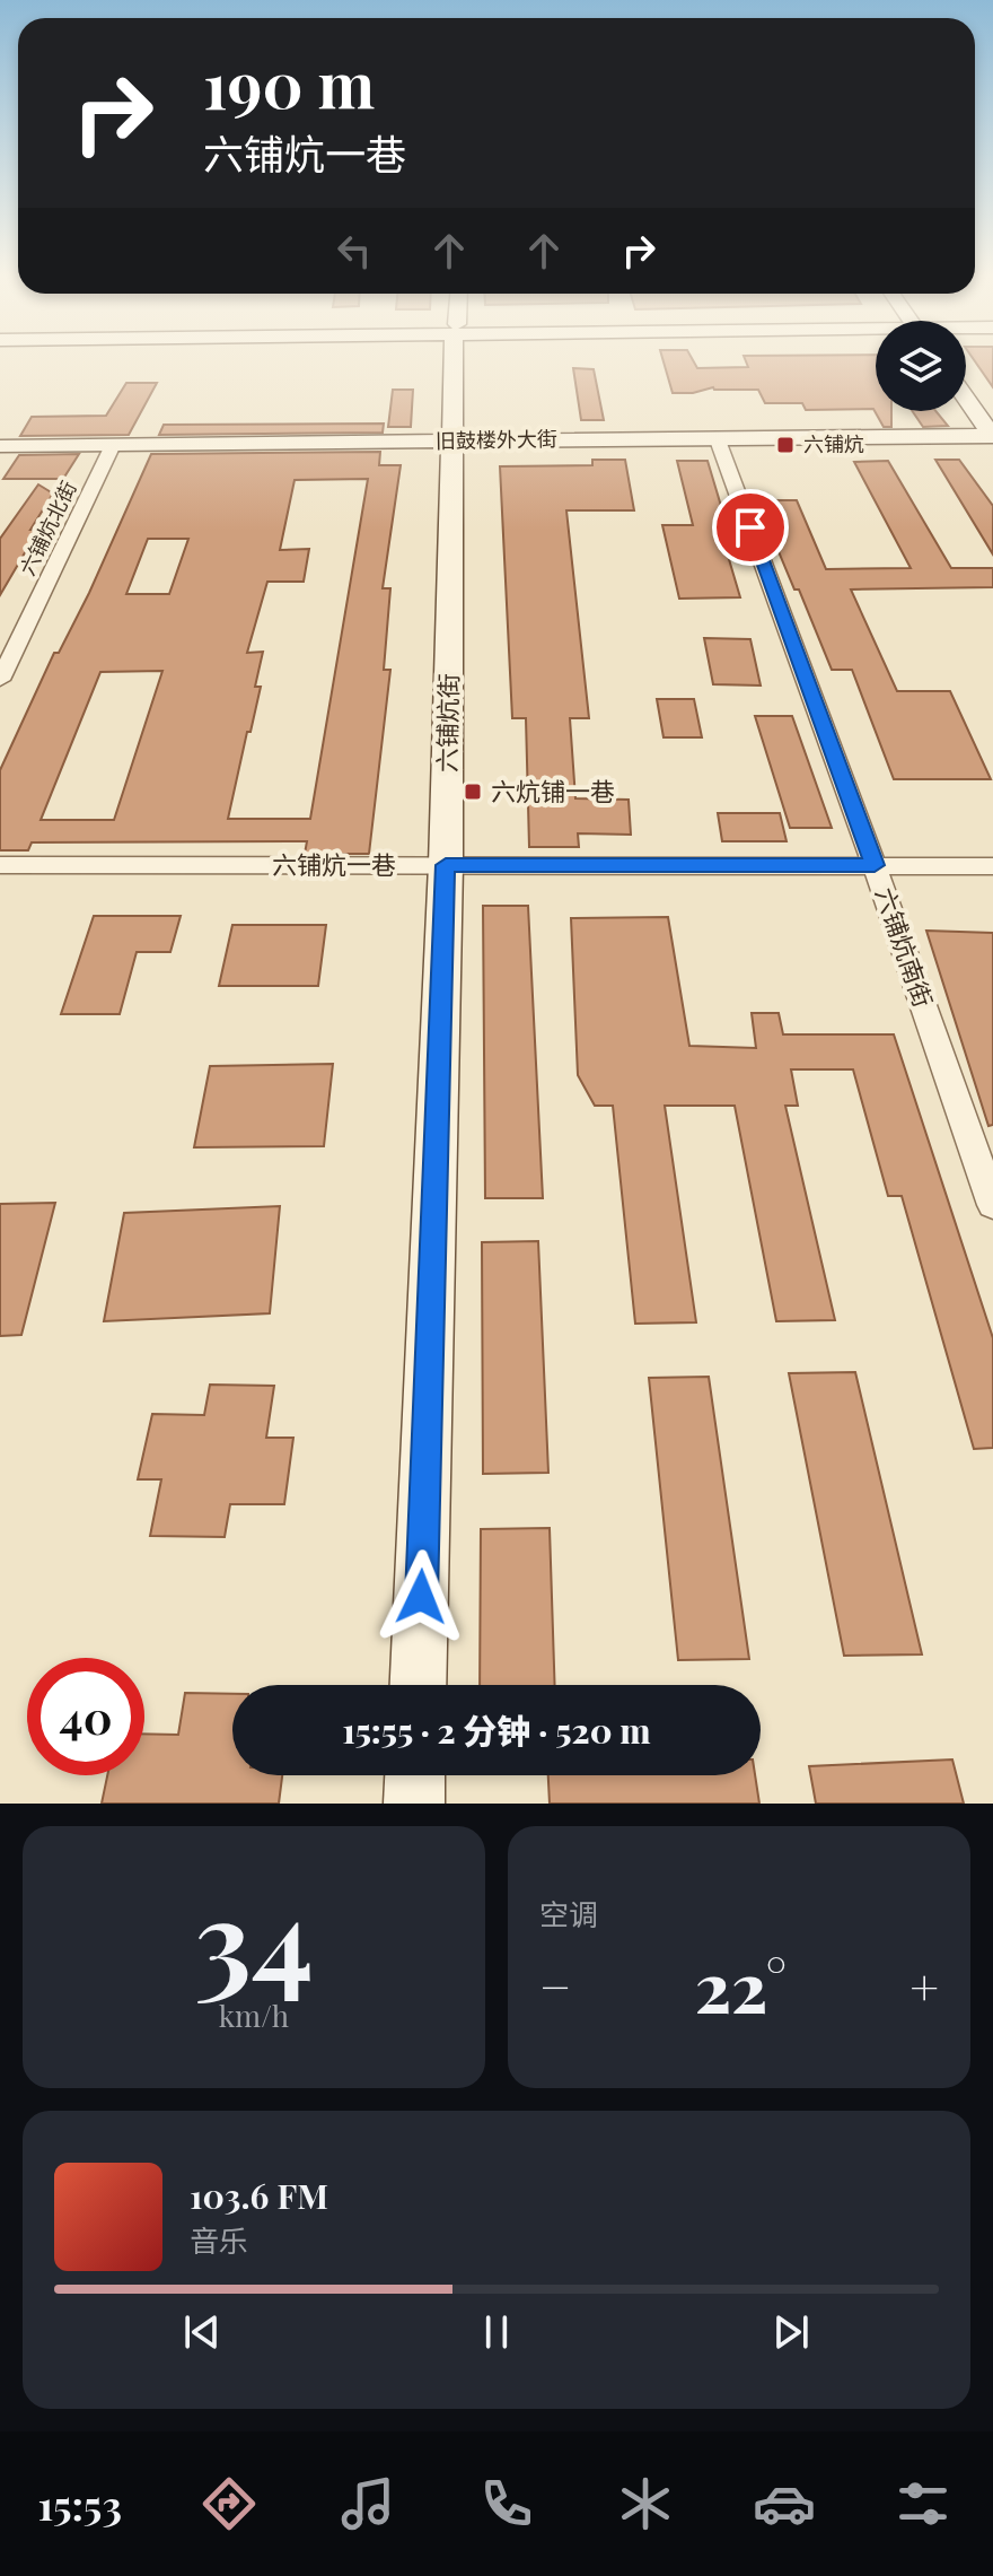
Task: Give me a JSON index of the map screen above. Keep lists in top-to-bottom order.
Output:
{
  "streets": {
    "street": [
      "旧鼓楼外大街",
      "六铺炕北街",
      "六铺炕街",
      "六铺炕一巷",
      "六铺炕南街"
    ]
  },
  "crossings": [
    ["旧鼓楼外大街", "六铺炕北街"],
    ["旧鼓楼外大街", "六铺炕街"],
    ["旧鼓楼外大街", "六铺炕南街"],
    ["六铺炕街", "六铺炕一巷"],
    ["六铺炕一巷", "六铺炕南街"]
  ],
  "places": {
    "transit": ["六铺炕", "六炕铺一巷"]
  },
  "page": {
    "turn": ["190 m", "六铺炕一巷"],
    "limit": "40",
    "trip": "15:55 · 2 分钟 · 520 m",
    "tile": [
      ["34", "km/h"],
      "空调"
    ],
    "heat": ["−", "22°", "+"],
    "song": ["103.6 FM", "音乐"],
    "tabs": "15:53"
  }
}
